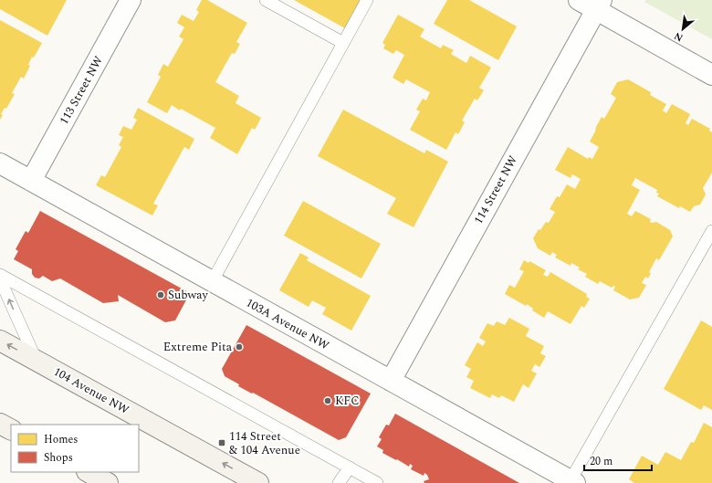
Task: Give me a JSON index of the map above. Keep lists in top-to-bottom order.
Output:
{
  "streets": {
    "main road": ["104 Avenue NW"],
    "street": ["113 Street NW", "114 Street NW", "103A Avenue NW"]
  },
  "crossings": [
    ["113 Street NW", "103A Avenue NW"],
    ["114 Street NW", "103A Avenue NW"]
  ],
  "one_way": ["104 Avenue NW"],
  "places": {
    "other": ["Subway", "Extreme Pita", "KFC"],
    "transit": ["114 Street & 104 Avenue"]
  },
  "legend": ["Homes", "Shops"],
  "scale_bar": "20 m",
  "north": "bottom left"
}
